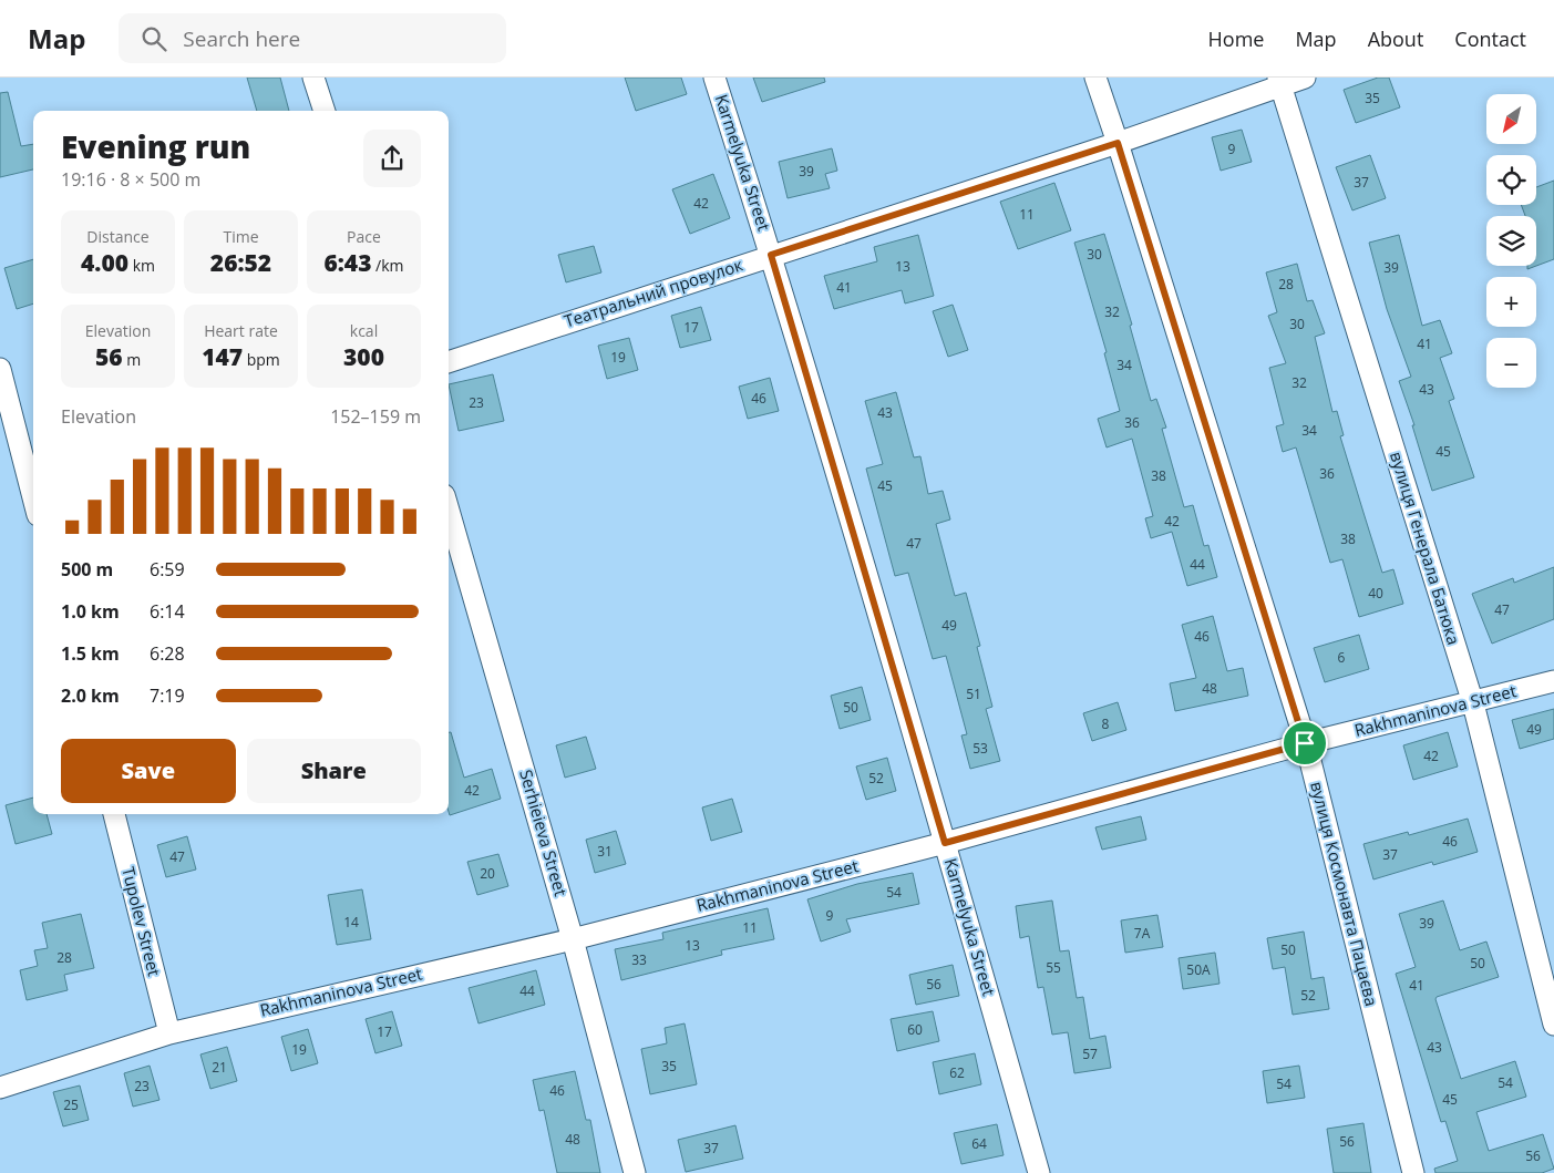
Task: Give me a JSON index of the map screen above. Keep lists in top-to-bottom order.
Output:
{
  "streets": {
    "street": [
      "Karmelyuka Street",
      "Театральний провулок",
      "вулиця Генерала Батюка",
      "Rakhmaninova Street",
      "Serhieieva Street",
      "вулиця Космонавта Пацаєва",
      "Tupolev Street"
    ]
  },
  "crossings": [
    ["Karmelyuka Street", "Театральний провулок"],
    ["Karmelyuka Street", "Rakhmaninova Street"],
    ["Театральний провулок", "вулиця Генерала Батюка"],
    ["Театральний провулок", "вулиця Космонавта Пацаєва"],
    ["вулиця Генерала Батюка", "Rakhmaninova Street"],
    ["Rakhmaninova Street", "Serhieieva Street"],
    ["Rakhmaninova Street", "вулиця Космонавта Пацаєва"],
    ["Rakhmaninova Street", "Tupolev Street"]
  ],
  "house_numbers": [
    "35",
    "9",
    "39",
    "37",
    "42",
    "11",
    "30",
    "13",
    "39",
    "28",
    "41",
    "32",
    "30",
    "17",
    "41",
    "19",
    "34",
    "32",
    "43",
    "46",
    "23",
    "43",
    "36",
    "34",
    "45",
    "36",
    "38",
    "45",
    "42",
    "38",
    "47",
    "44",
    "40",
    "47",
    "49",
    "46",
    "6",
    "48",
    "51",
    "50",
    "8",
    "49",
    "53",
    "42",
    "52",
    "42",
    "46",
    "31",
    "37",
    "47",
    "20",
    "54",
    "9",
    "14",
    "39",
    "11",
    "7А",
    "13",
    "50",
    "28",
    "33",
    "50",
    "55",
    "50А",
    "56",
    "41",
    "44",
    "52",
    "60",
    "17",
    "43",
    "19",
    "57",
    "35",
    "21",
    "62",
    "54",
    "54",
    "23",
    "46",
    "45",
    "25",
    "48",
    "56",
    "64",
    "37",
    "56"
  ],
  "north": "bottom left",
  "page": {
    "header": "Map",
    "search": "Search here",
    "nav": [
      "Home",
      "Map",
      "About",
      "Contact"
    ],
    "map_buttons": ["+", "−"],
    "heading": ["Evening run", "19:16 · 8 × 500 m"],
    "stats": [
      ["Distance", "4.00 km"],
      ["Time", "26:52"],
      ["Pace", "6:43 /km"],
      ["Elevation", "56 m"],
      ["Heart rate", "147 bpm"],
      ["kcal", "300"]
    ],
    "chart": ["Elevation", "152–159 m"],
    "list": [
      {
        "name": "500 m",
        "note": "6:59"
      },
      {
        "name": "1.0 km",
        "note": "6:14"
      },
      {
        "name": "1.5 km",
        "note": "6:28"
      },
      {
        "name": "2.0 km",
        "note": "7:19"
      }
    ],
    "buttons": ["Save", "Share"]
  }
}
